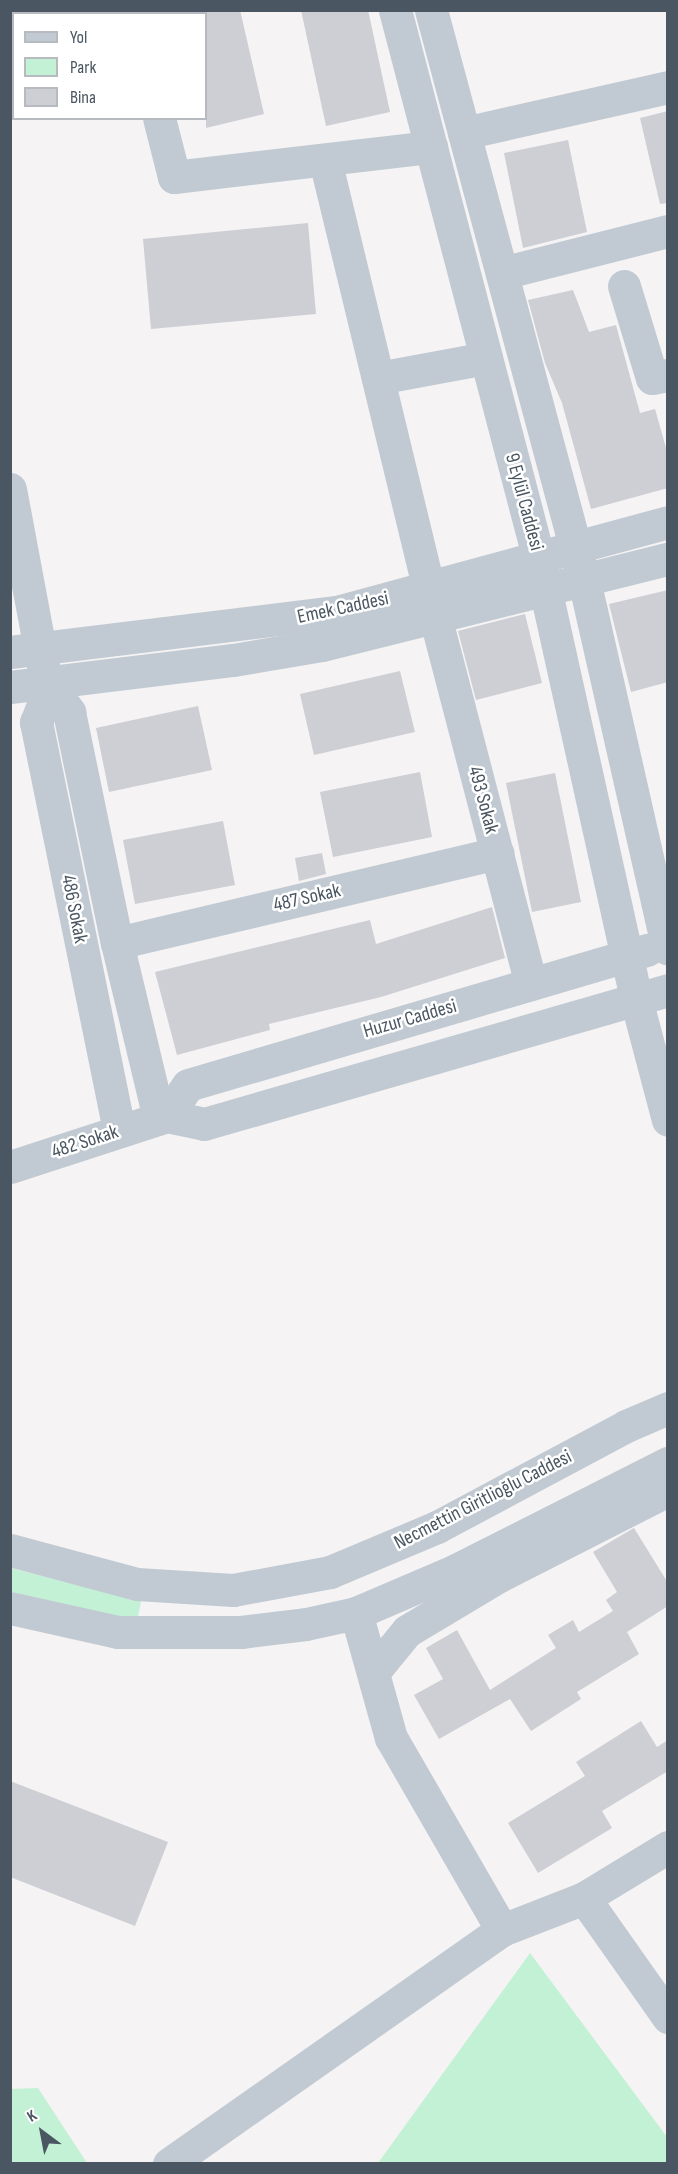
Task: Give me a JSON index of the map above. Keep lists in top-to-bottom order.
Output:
{
  "streets": {
    "street": [
      "9 Eylül Caddesi",
      "Emek Caddesi",
      "493 Sokak",
      "487 Sokak",
      "486 Sokak",
      "Huzur Caddesi",
      "482 Sokak",
      "Necmettin Giritlioğlu Caddesi"
    ]
  },
  "crossings": [
    ["9 Eylül Caddesi", "Emek Caddesi"],
    ["9 Eylül Caddesi", "Huzur Caddesi"],
    ["Emek Caddesi", "493 Sokak"],
    ["Emek Caddesi", "486 Sokak"],
    ["493 Sokak", "487 Sokak"],
    ["493 Sokak", "Huzur Caddesi"],
    ["487 Sokak", "486 Sokak"],
    ["486 Sokak", "Huzur Caddesi"],
    ["486 Sokak", "482 Sokak"],
    ["Huzur Caddesi", "482 Sokak"]
  ],
  "legend": ["Yol", "Park", "Bina"],
  "north": "top left"
}
